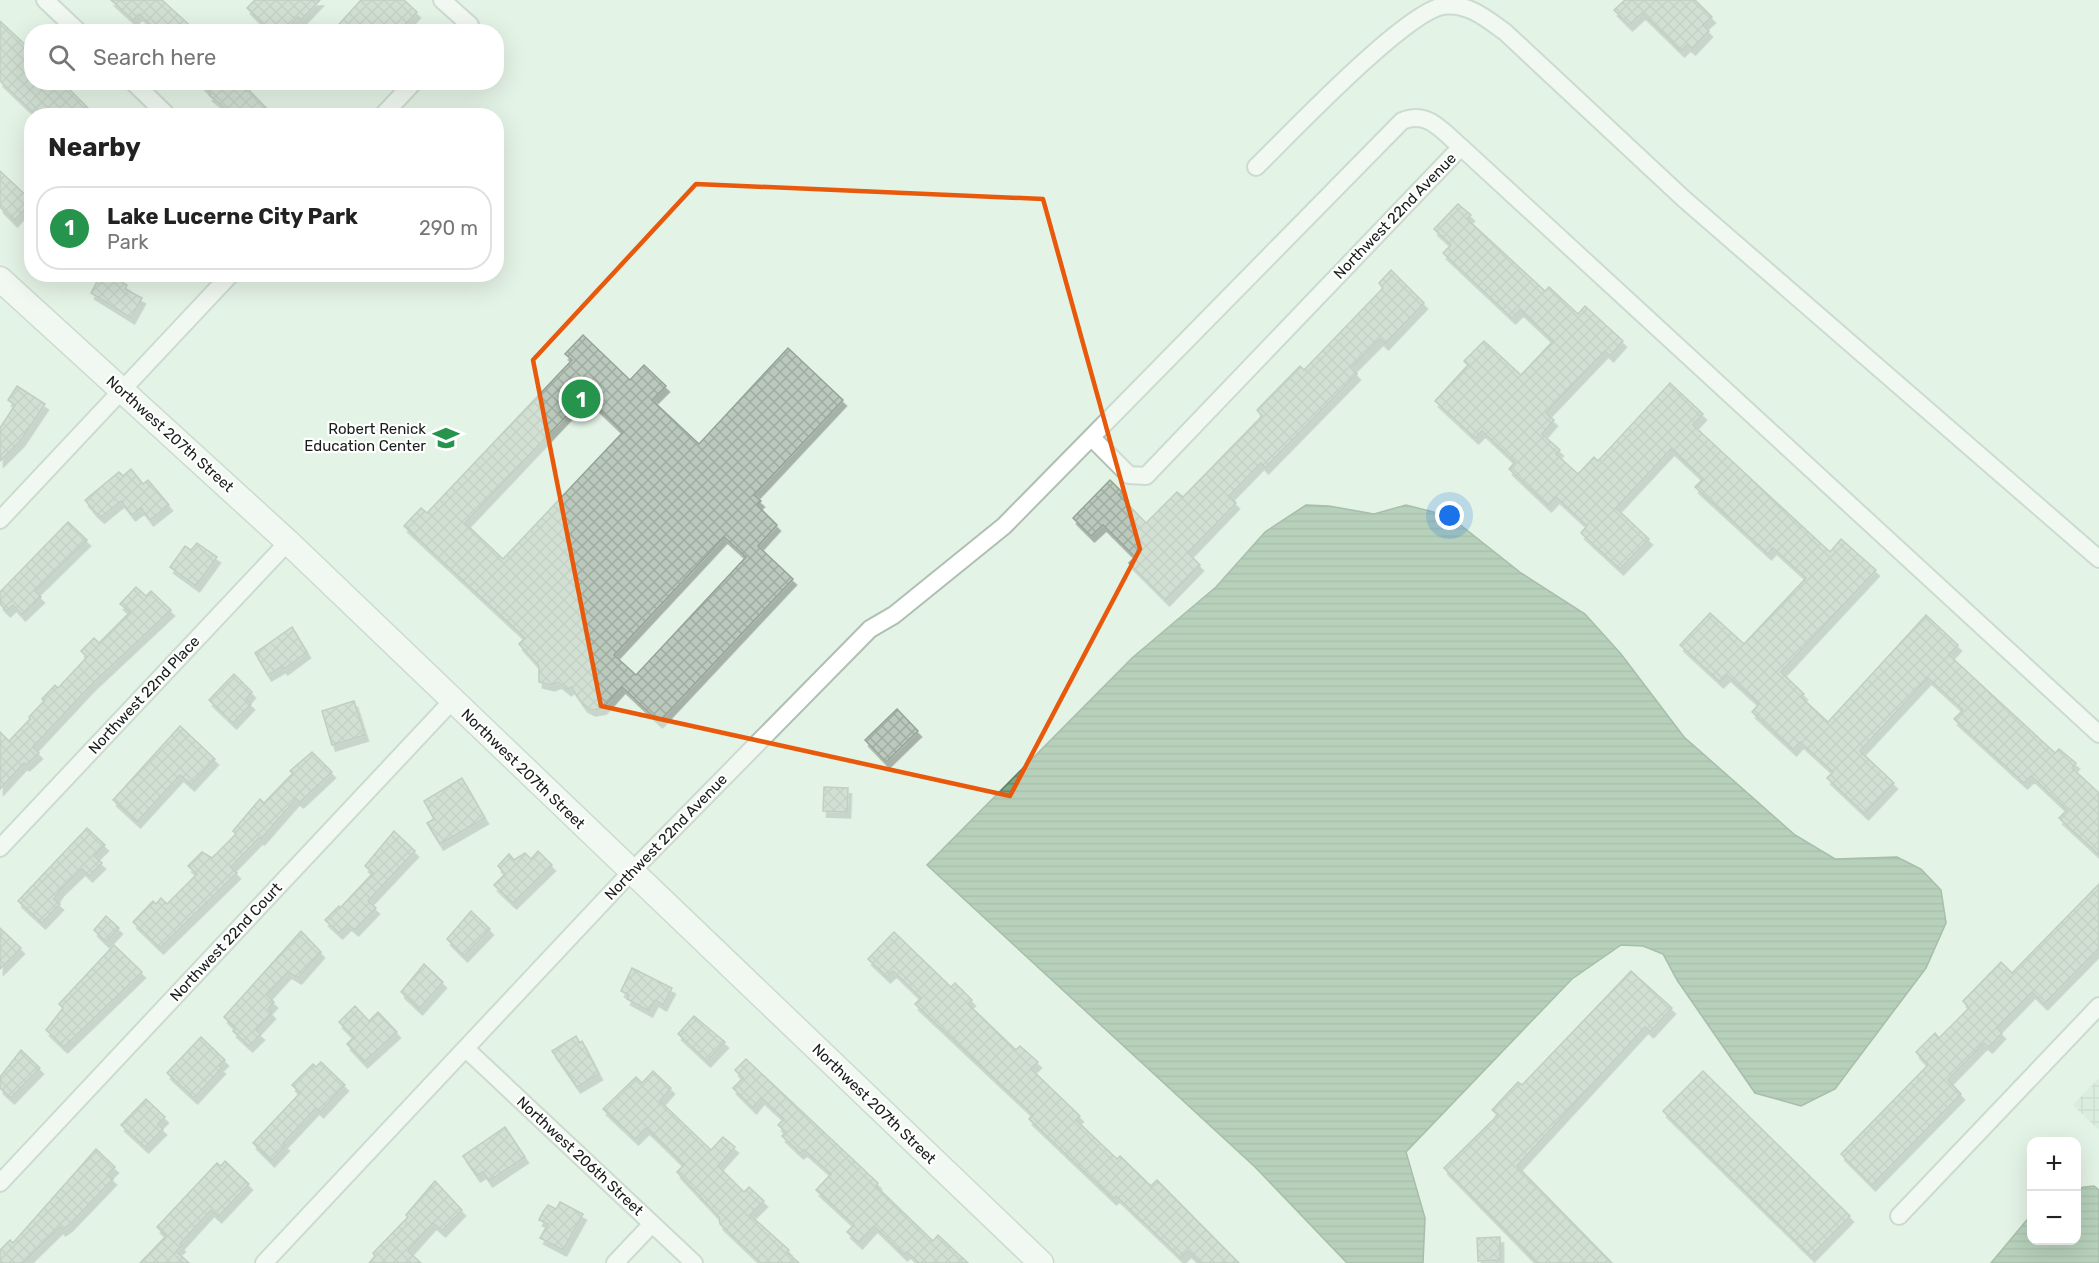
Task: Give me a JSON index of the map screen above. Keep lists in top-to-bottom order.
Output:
{
  "streets": {
    "street": [
      "Northwest 22nd Avenue",
      "Northwest 207th Street",
      "Northwest 22nd Place",
      "Northwest 22nd Court",
      "Northwest 206th Street"
    ]
  },
  "crossings": [
    ["Northwest 22nd Avenue", "Northwest 207th Street"],
    ["Northwest 22nd Avenue", "Northwest 206th Street"],
    ["Northwest 207th Street", "Northwest 22nd Place"],
    ["Northwest 207th Street", "Northwest 22nd Court"]
  ],
  "places": {
    "school or university": ["Robert Renick Education Center"]
  },
  "page": {
    "search": "Search here",
    "heading": "Nearby",
    "list": [
      {
        "mark": "1",
        "name": "Lake Lucerne City Park",
        "note": "Park",
        "value": "290 m"
      }
    ],
    "pins": "1",
    "map_buttons": ["+", "−"]
  }
}
